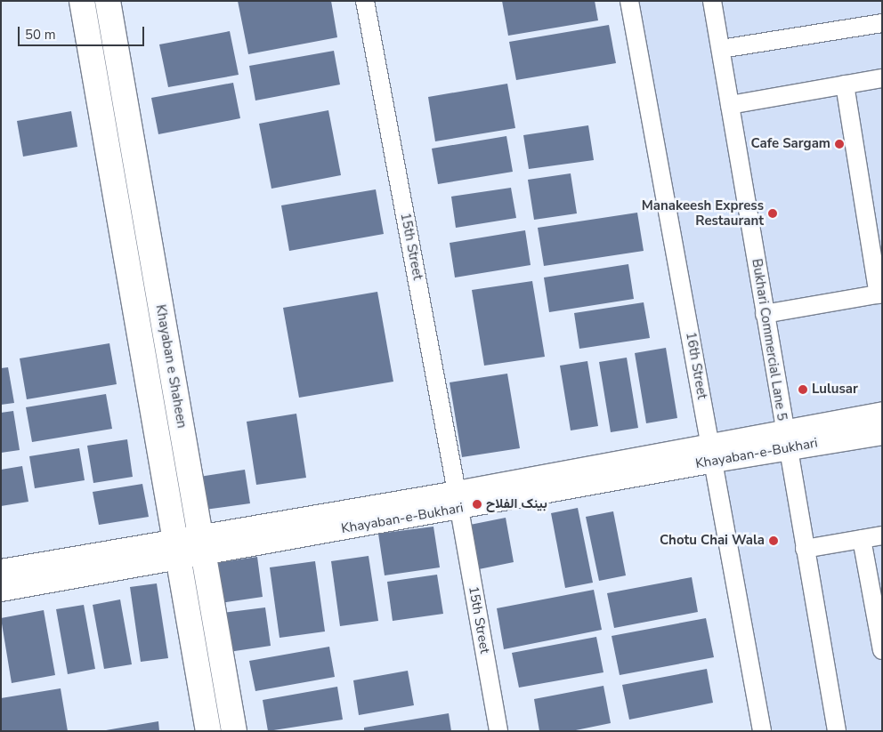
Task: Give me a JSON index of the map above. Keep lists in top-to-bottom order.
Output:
{
  "streets": {
    "main road": ["Khayaban e Shaheen"],
    "street": [
      "15th Street",
      "Bukhari Commercial Lane 5",
      "16th Street",
      "Khayaban-e-Bukhari"
    ]
  },
  "crossings": [
    ["15th Street", "Khayaban-e-Bukhari"],
    ["Bukhari Commercial Lane 5", "Khayaban-e-Bukhari"],
    ["16th Street", "Khayaban-e-Bukhari"],
    ["Khayaban e Shaheen", "Khayaban-e-Bukhari"]
  ],
  "places": [
    "Cafe Sargam",
    "Manakeesh Express Restaurant",
    "Lulusar",
    "بینک الفلاح",
    "Chotu Chai Wala"
  ],
  "scale_bar": "50 m"
}
